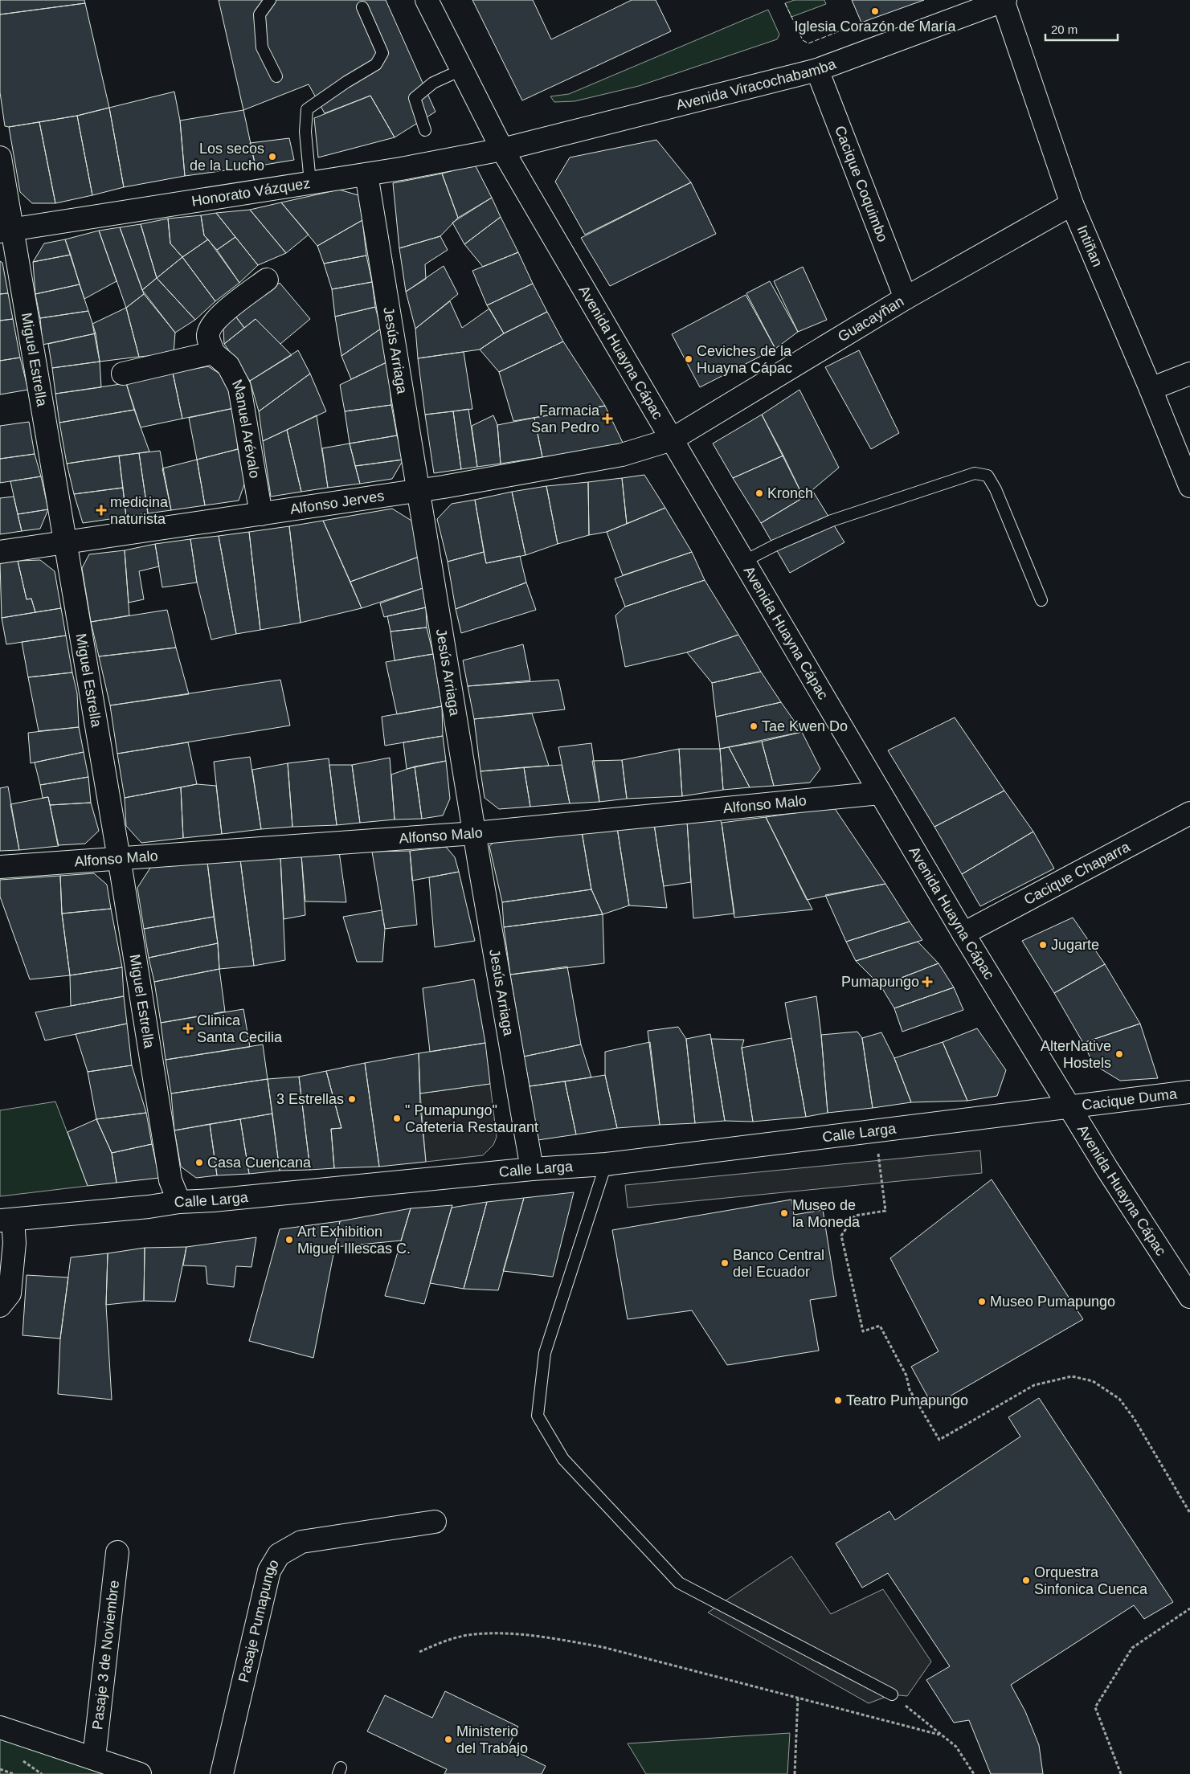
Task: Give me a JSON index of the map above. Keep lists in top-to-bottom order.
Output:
{
  "streets": {
    "street": [
      "Avenida Viracochabamba",
      "Cacique Coquimbo",
      "Honorato Vázquez",
      "Intiñan",
      "Guacayñan",
      "Jesús Arriaga",
      "Avenida Huayna Cápac",
      "Miguel Estrella",
      "Manuel Arévalo",
      "Alfonso Jerves",
      "Alfonso Malo",
      "Cacique Chaparra",
      "Cacique Duma",
      "Calle Larga",
      "Pasaje Pumapungo",
      "Pasaje 3 de Noviembre"
    ]
  },
  "crossings": [
    ["Avenida Viracochabamba", "Cacique Coquimbo"],
    ["Avenida Viracochabamba", "Honorato Vázquez"],
    ["Avenida Viracochabamba", "Intiñan"],
    ["Avenida Viracochabamba", "Avenida Huayna Cápac"],
    ["Cacique Coquimbo", "Guacayñan"],
    ["Honorato Vázquez", "Jesús Arriaga"],
    ["Honorato Vázquez", "Avenida Huayna Cápac"],
    ["Honorato Vázquez", "Miguel Estrella"],
    ["Intiñan", "Guacayñan"],
    ["Guacayñan", "Avenida Huayna Cápac"],
    ["Guacayñan", "Alfonso Jerves"],
    ["Jesús Arriaga", "Alfonso Jerves"],
    ["Jesús Arriaga", "Alfonso Malo"],
    ["Jesús Arriaga", "Calle Larga"],
    ["Avenida Huayna Cápac", "Alfonso Jerves"],
    ["Avenida Huayna Cápac", "Alfonso Malo"],
    ["Avenida Huayna Cápac", "Cacique Chaparra"],
    ["Avenida Huayna Cápac", "Cacique Duma"],
    ["Avenida Huayna Cápac", "Calle Larga"],
    ["Miguel Estrella", "Alfonso Jerves"],
    ["Miguel Estrella", "Alfonso Malo"],
    ["Miguel Estrella", "Calle Larga"],
    ["Manuel Arévalo", "Alfonso Jerves"],
    ["Cacique Duma", "Calle Larga"]
  ],
  "places": {
    "other": [
      "Iglesia Corazón de María",
      "Los secos de la Lucho",
      "Ceviches de la Huayna Cápac",
      "Kronch",
      "Tae Kwen Do",
      "Jugarte",
      "AlterNative Hostels",
      "3 Estrellas",
      "\" Pumapungo\" Cafeteria Restaurant",
      "Casa Cuencana",
      "Museo de la Moneda",
      "Art Exhibition Miguel Illescas C.",
      "Banco Central del Ecuador",
      "Museo Pumapungo",
      "Teatro Pumapungo",
      "Orquestra Sinfonica Cuenca",
      "Ministerio del Trabajo"
    ],
    "health": [
      "Farmacia San Pedro",
      "medicina naturista",
      "Pumapungo",
      "Clinica Santa Cecilia"
    ]
  },
  "scale_bar": "20 m"
}
